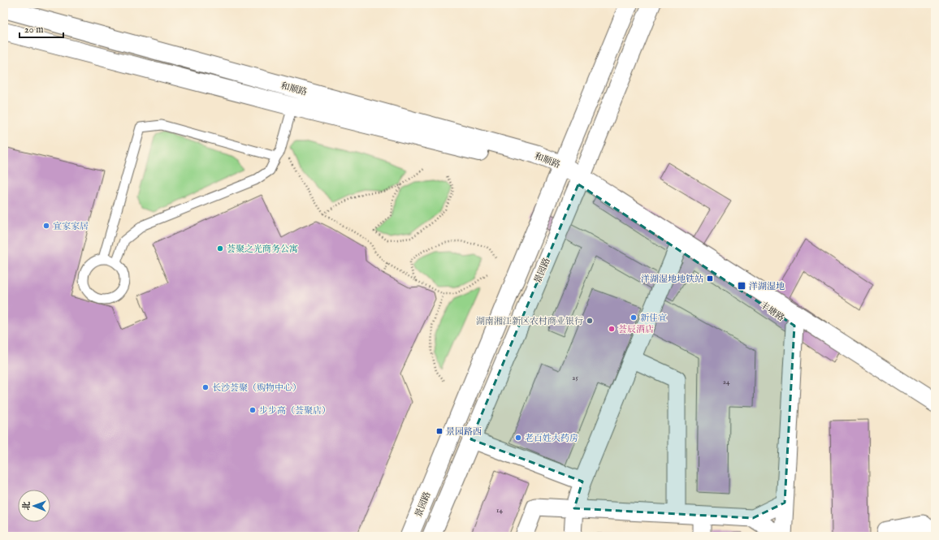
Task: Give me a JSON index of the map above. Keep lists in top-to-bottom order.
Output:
{
  "streets": {
    "main road": ["和顺路", "景园路", "丰塘路"]
  },
  "crossings": [
    ["和顺路", "景园路"],
    ["和顺路", "丰塘路"],
    ["景园路", "丰塘路"]
  ],
  "places": {
    "other": [
      "宜家家居",
      "荟聚之光商务公寓",
      "新佳宜",
      "湖南湘江新区农村商业银行",
      "荟辰酒店",
      "长沙荟聚（购物中心）",
      "步步高（荟聚店）",
      "老百姓大药房"
    ],
    "transit": ["洋湖湿地地铁站", "洋湖湿地", "景园路西"]
  },
  "house_numbers": ["25", "24", "14"],
  "scale_bar": "20 m",
  "north": "left"
}
